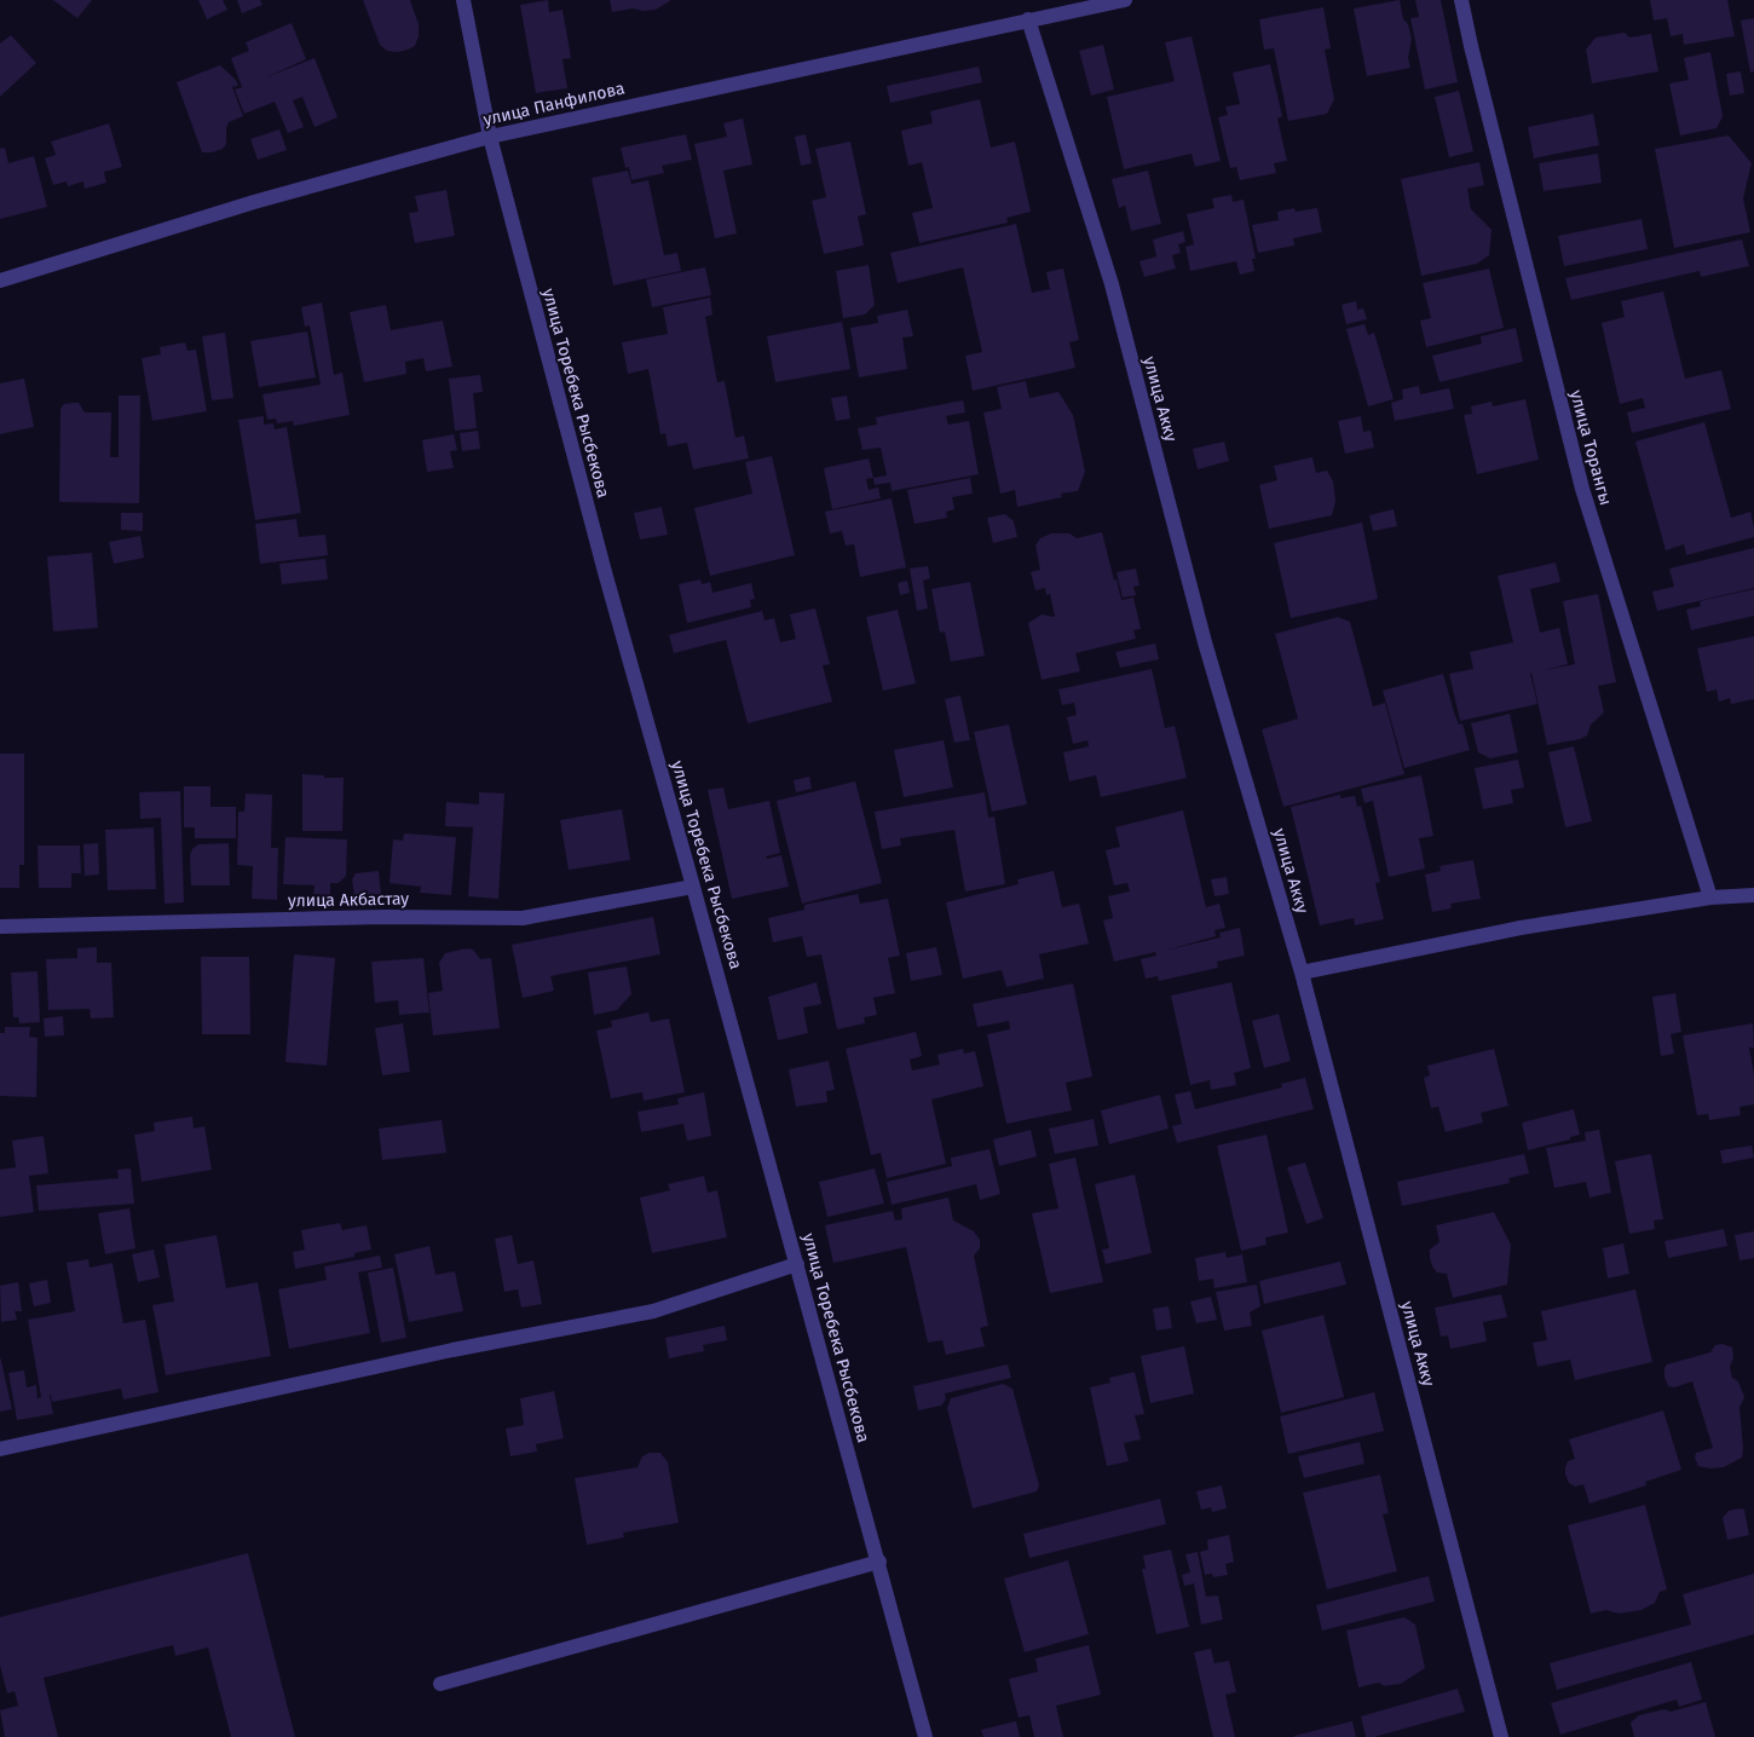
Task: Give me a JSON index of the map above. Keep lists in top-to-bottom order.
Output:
{
  "streets": {
    "street": [
      "улица Панфилова",
      "улица Торебека Рысбекова",
      "улица Акку",
      "улица Торангы",
      "улица Акбастау"
    ]
  },
  "crossings": [
    ["улица Панфилова", "улица Торебека Рысбекова"],
    ["улица Панфилова", "улица Акку"],
    ["улица Торебека Рысбекова", "улица Акбастау"]
  ]
}
